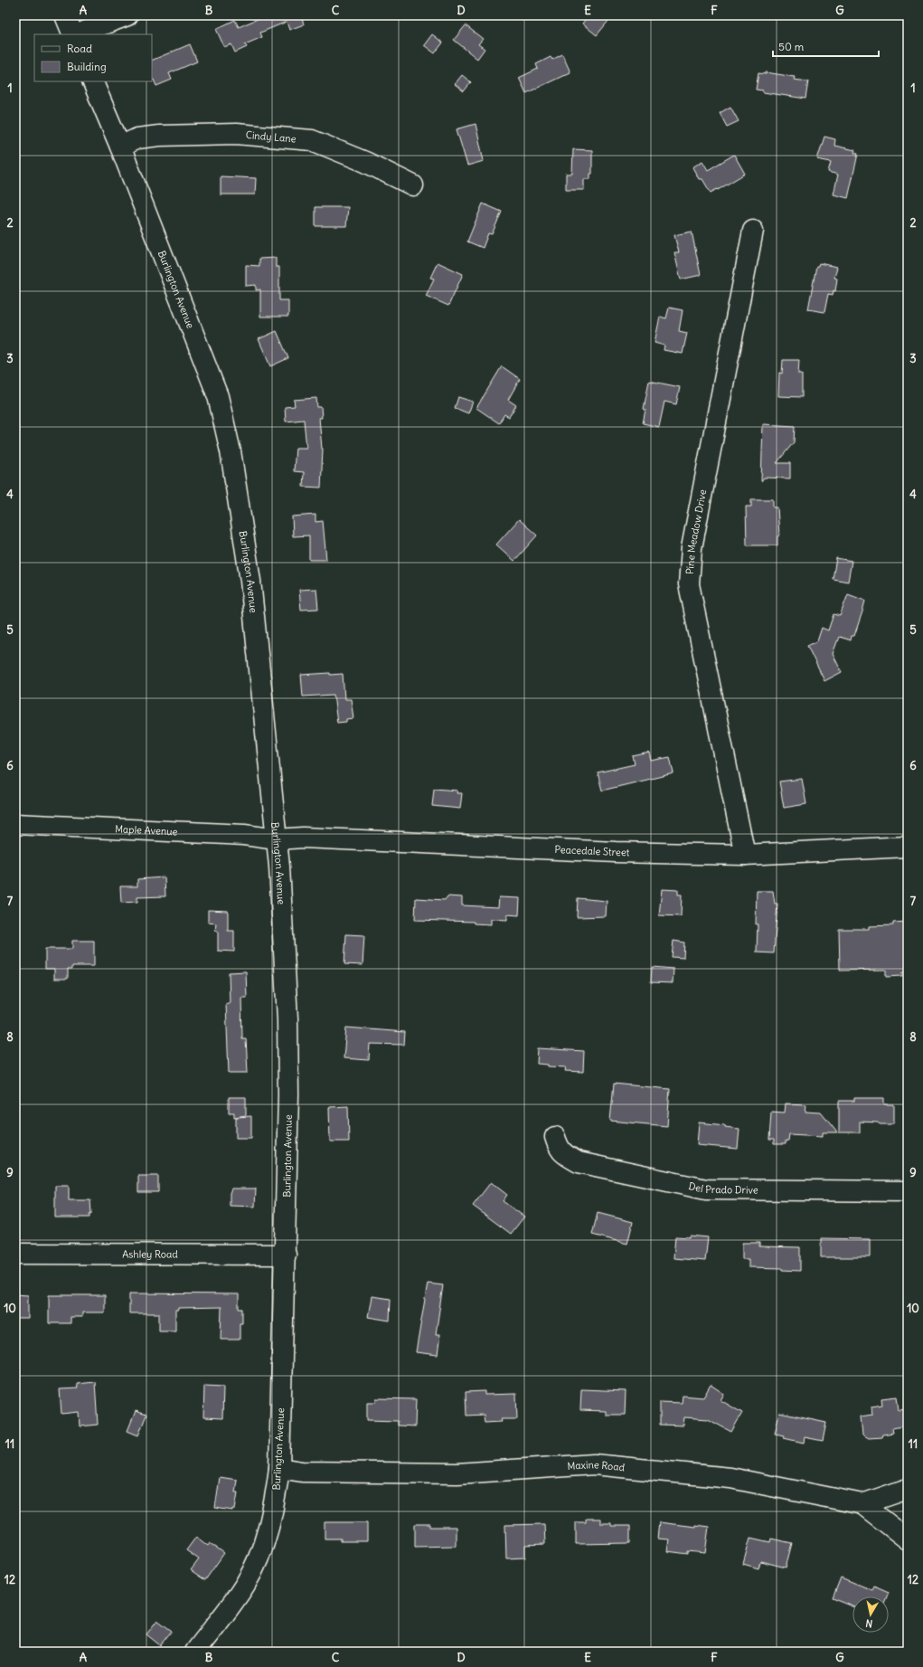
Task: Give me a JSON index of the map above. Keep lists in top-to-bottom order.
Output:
{
  "streets": {
    "main road": [
      "Cindy Lane",
      "Burlington Avenue",
      "Pine Meadow Drive",
      "Maple Avenue",
      "Peacedale Street",
      "Del Prado Drive",
      "Ashley Road",
      "Maxine Road"
    ]
  },
  "crossings": [
    ["Cindy Lane", "Burlington Avenue"],
    ["Burlington Avenue", "Maple Avenue"],
    ["Burlington Avenue", "Peacedale Street"],
    ["Burlington Avenue", "Ashley Road"],
    ["Burlington Avenue", "Maxine Road"],
    ["Pine Meadow Drive", "Peacedale Street"],
    ["Maple Avenue", "Peacedale Street"]
  ],
  "legend": ["Road", "Building"],
  "scale_bar": "50 m",
  "north": "bottom",
  "grid": {
    "columns": [
      "A",
      "B",
      "C",
      "D",
      "E",
      "F",
      "G"
    ],
    "rows": [
      "1",
      "2",
      "3",
      "4",
      "5",
      "6",
      "7",
      "8",
      "9",
      "10",
      "11",
      "12"
    ]
  }
}
